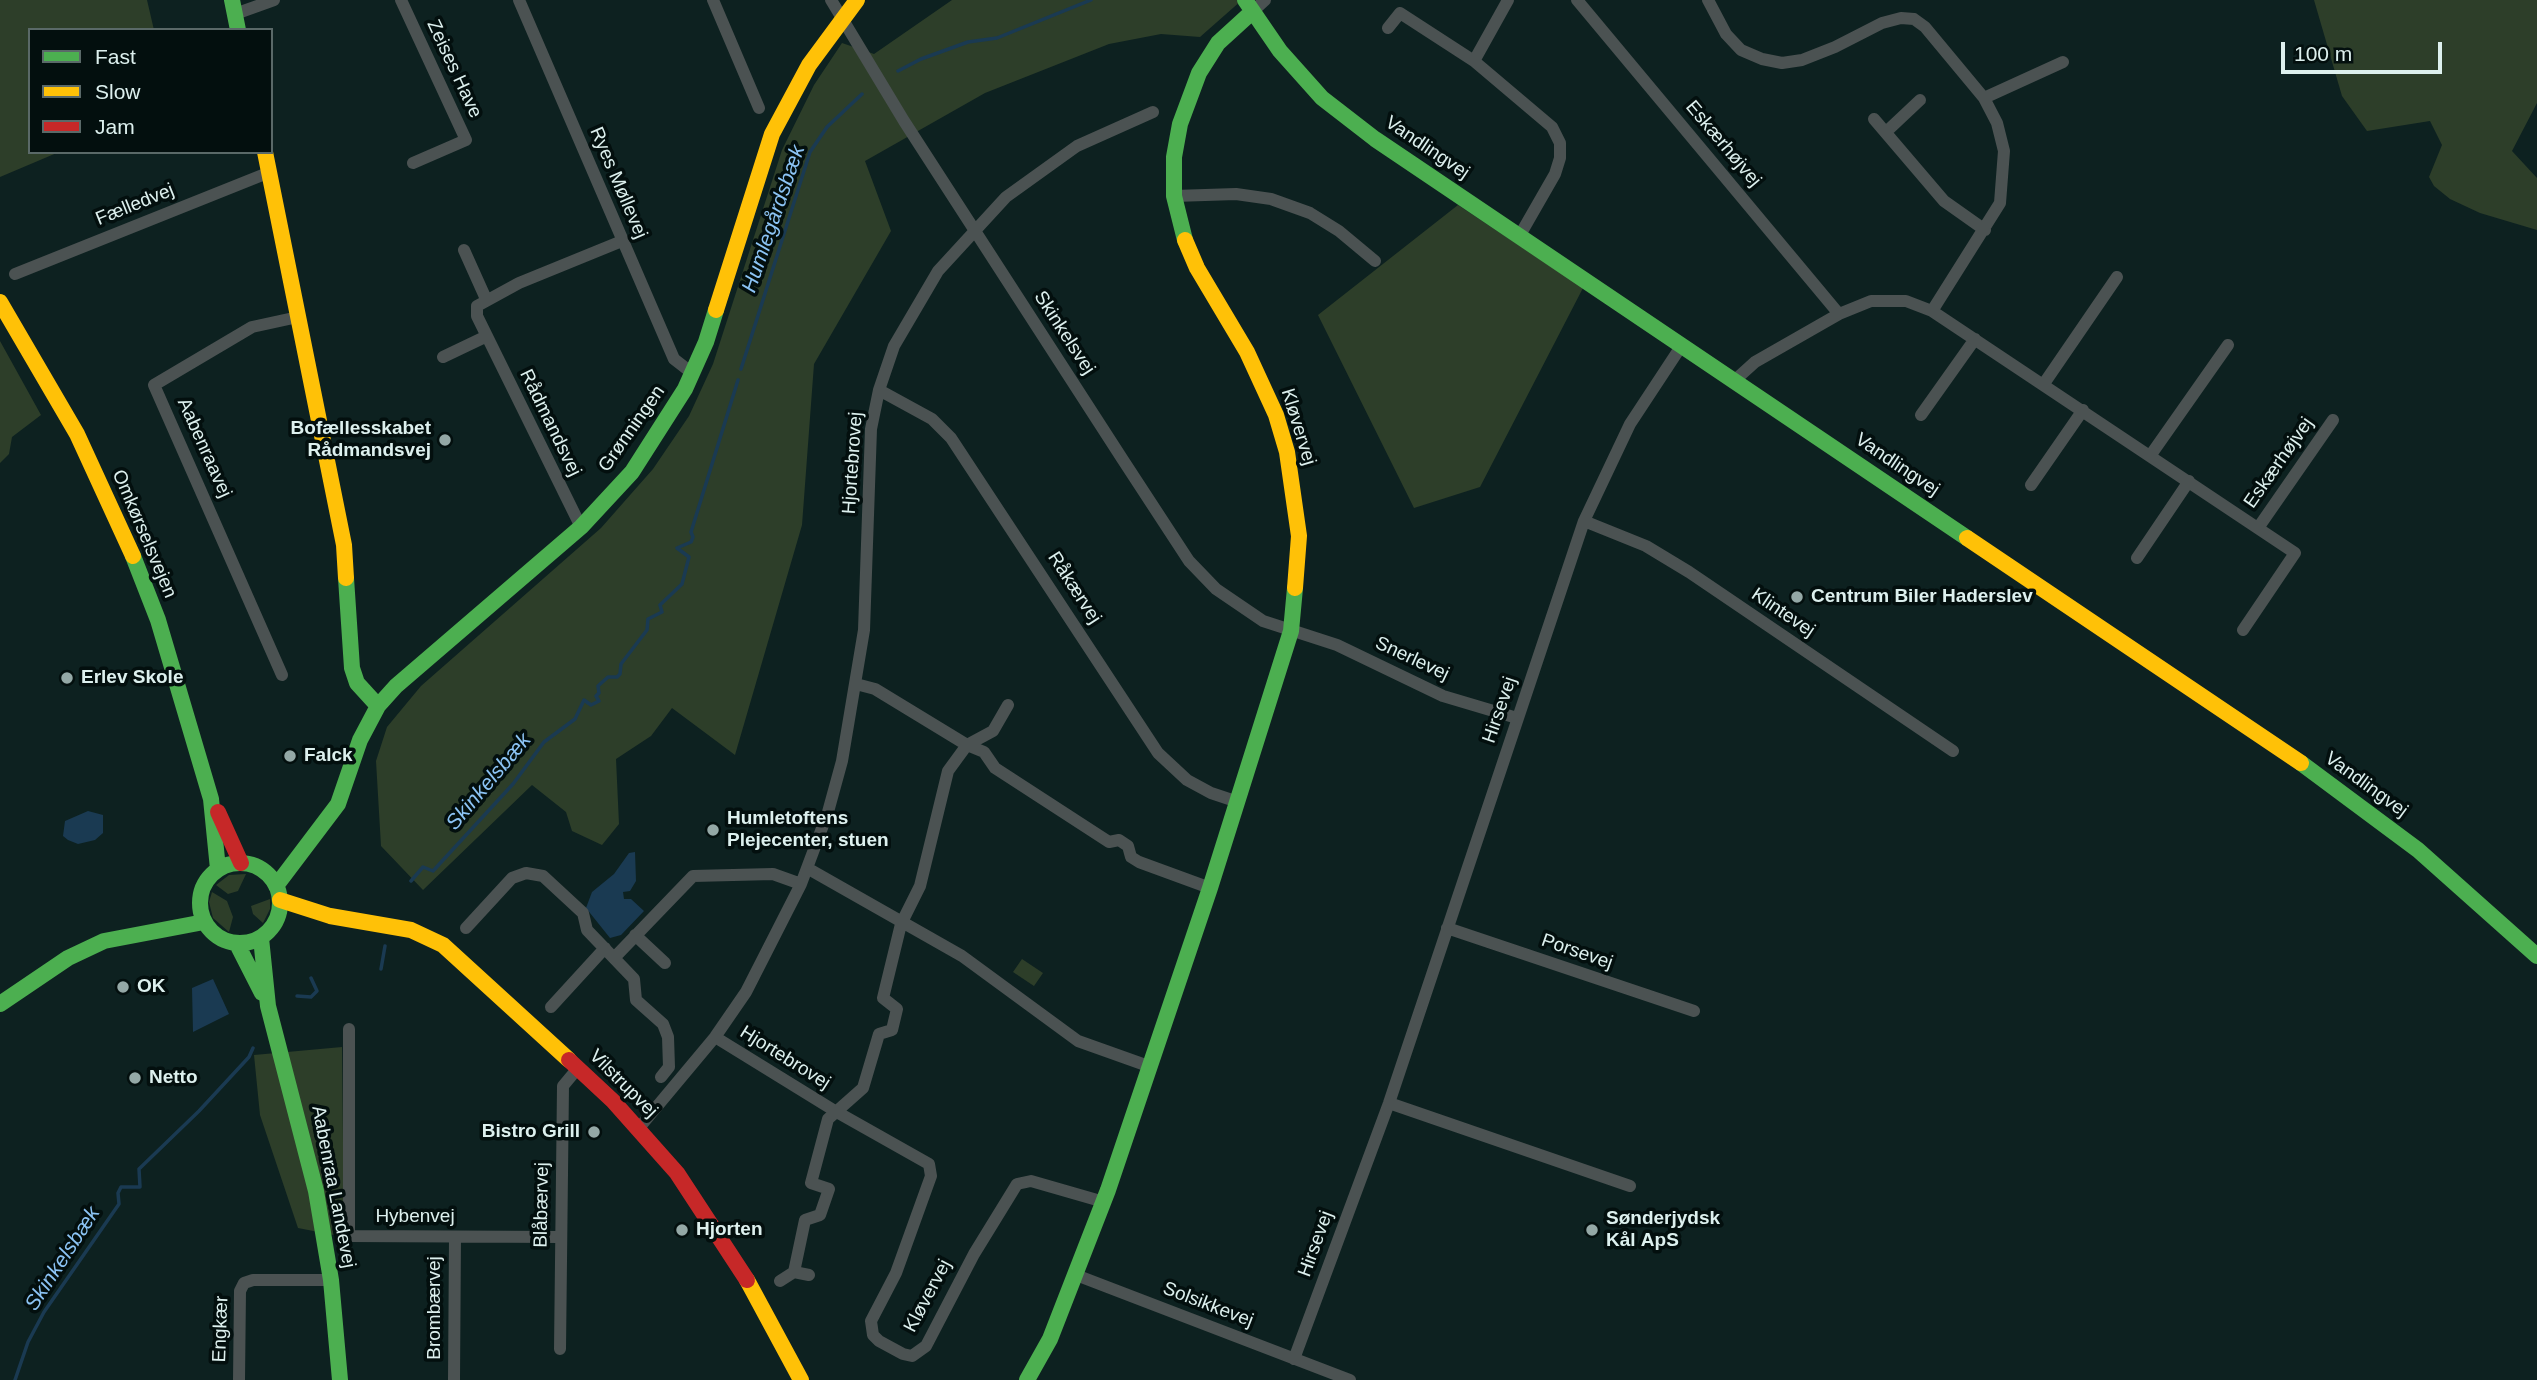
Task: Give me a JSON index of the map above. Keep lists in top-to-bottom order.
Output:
{
  "streets": {
    "street": [
      "Zeises Have",
      "Eskærhøjvej",
      "Vandlingvej",
      "Ryes Møllevej",
      "Fælledvej",
      "Skinkelsvej",
      "Rådmandsvej",
      "Kløvervej",
      "Grønningen",
      "Aabenraavej",
      "Hjortebrovej",
      "Omkørselsvejen",
      "Råkærvej",
      "Klintevej",
      "Snerlevej",
      "Hirsevej",
      "Porsevej",
      "Vilstrupvej",
      "Aabenraa Landevej",
      "Blåbærvej",
      "Hybenvej",
      "Solsikkevej",
      "Brombærvej",
      "Engkær"
    ]
  },
  "crossings": [
    ["Eskærhøjvej", "Vandlingvej"],
    ["Vandlingvej", "Kløvervej"],
    ["Vandlingvej", "Hirsevej"],
    ["Ryes Møllevej", "Grønningen"],
    ["Skinkelsvej", "Kløvervej"],
    ["Skinkelsvej", "Grønningen"],
    ["Skinkelsvej", "Hjortebrovej"],
    ["Skinkelsvej", "Snerlevej"],
    ["Rådmandsvej", "Grønningen"],
    ["Kløvervej", "Hjortebrovej"],
    ["Kløvervej", "Råkærvej"],
    ["Kløvervej", "Snerlevej"],
    ["Kløvervej", "Solsikkevej"],
    ["Grønningen", "Omkørselsvejen"],
    ["Grønningen", "Vilstrupvej"],
    ["Grønningen", "Aabenraa Landevej"],
    ["Hjortebrovej", "Råkærvej"],
    ["Hjortebrovej", "Vilstrupvej"],
    ["Omkørselsvejen", "Vilstrupvej"],
    ["Omkørselsvejen", "Aabenraa Landevej"],
    ["Klintevej", "Hirsevej"],
    ["Snerlevej", "Hirsevej"],
    ["Hirsevej", "Porsevej"],
    ["Hirsevej", "Solsikkevej"],
    ["Vilstrupvej", "Aabenraa Landevej"],
    ["Vilstrupvej", "Blåbærvej"],
    ["Aabenraa Landevej", "Engkær"],
    ["Blåbærvej", "Hybenvej"],
    ["Hybenvej", "Brombærvej"]
  ],
  "water": ["Humlegårdsbæk", "Skinkelsbæk"],
  "places": [
    "Bofællesskabet Rådmandsvej",
    "Centrum Biler Haderslev",
    "Erlev Skole",
    "Falck",
    "Humletoftens Plejecenter, stuen",
    "OK",
    "Netto",
    "Bistro Grill",
    "Hjorten",
    "Sønderjydsk Kål ApS"
  ],
  "legend": ["Fast", "Slow", "Jam"],
  "scale_bar": "100 m"
}
